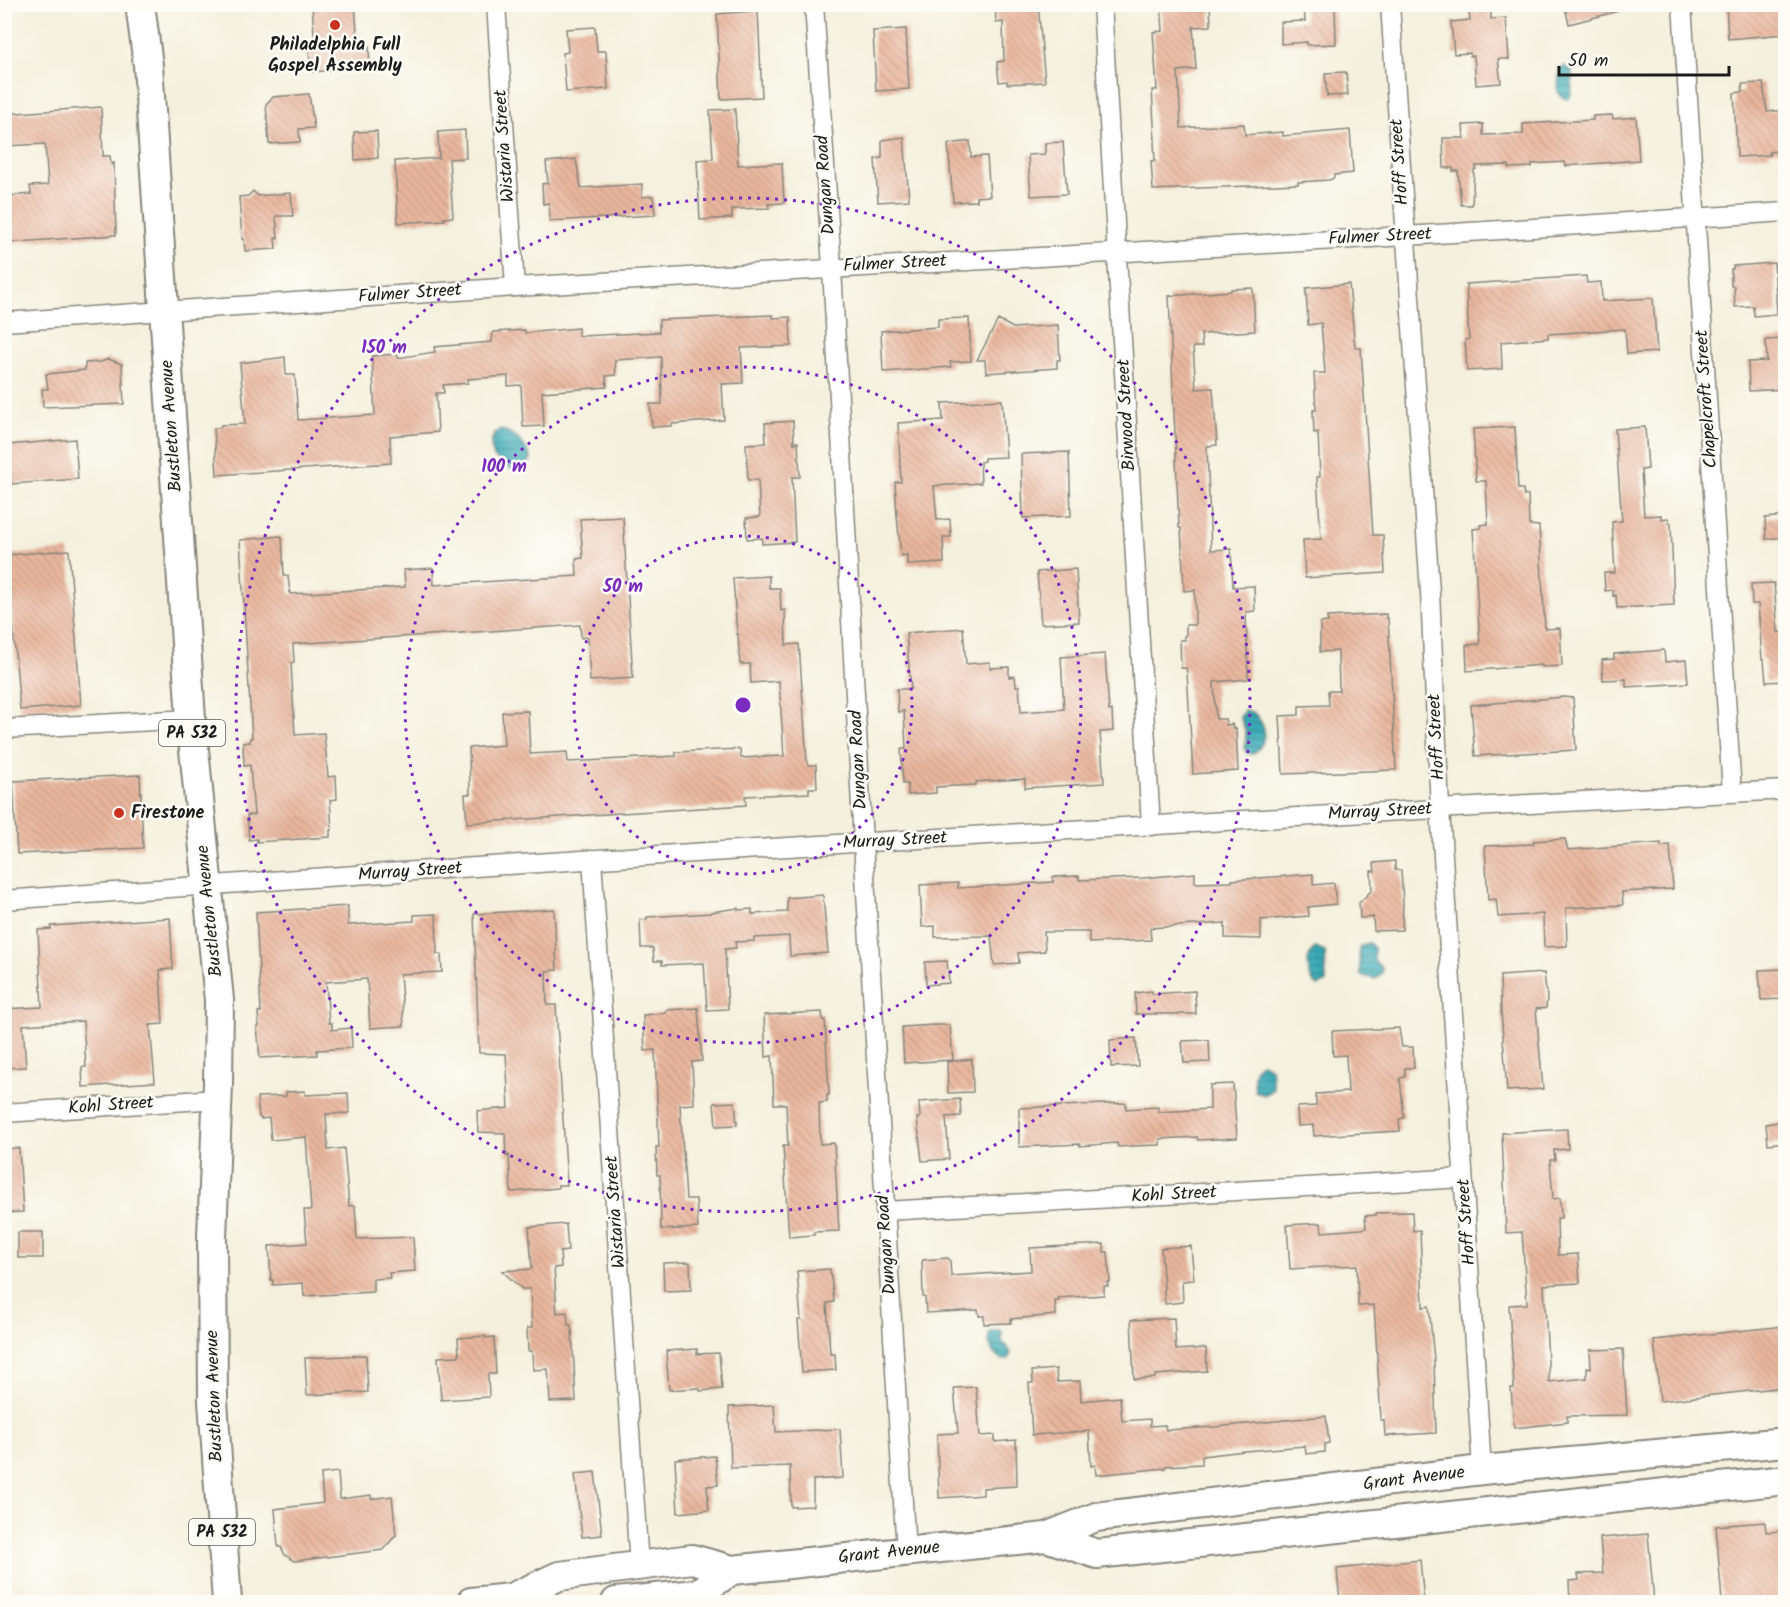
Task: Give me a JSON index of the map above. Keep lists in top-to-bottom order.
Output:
{
  "streets": {
    "main road": ["Bustleton Avenue", "PA 532", "Grant Avenue"],
    "street": [
      "Wistaria Street",
      "Hoff Street",
      "Dungan Road",
      "Fulmer Street",
      "Chapelcroft Street",
      "Birwood Street",
      "Murray Street",
      "Kohl Street"
    ]
  },
  "crossings": [
    ["Wistaria Street", "Fulmer Street"],
    ["Wistaria Street", "Murray Street"],
    ["Wistaria Street", "Grant Avenue"],
    ["Hoff Street", "Fulmer Street"],
    ["Hoff Street", "Murray Street"],
    ["Hoff Street", "Kohl Street"],
    ["Hoff Street", "Grant Avenue"],
    ["Dungan Road", "Fulmer Street"],
    ["Dungan Road", "Murray Street"],
    ["Dungan Road", "Kohl Street"],
    ["Dungan Road", "Grant Avenue"],
    ["Fulmer Street", "Chapelcroft Street"],
    ["Fulmer Street", "Birwood Street"],
    ["Fulmer Street", "Bustleton Avenue"],
    ["Chapelcroft Street", "Murray Street"],
    ["Birwood Street", "Murray Street"],
    ["Bustleton Avenue", "Murray Street"],
    ["Bustleton Avenue", "Kohl Street"]
  ],
  "places": ["Philadelphia Full Gospel Assembly", "Firestone"],
  "scale_bar": "50 m",
  "rings": ["150 m", "100 m", "50 m"]
}
